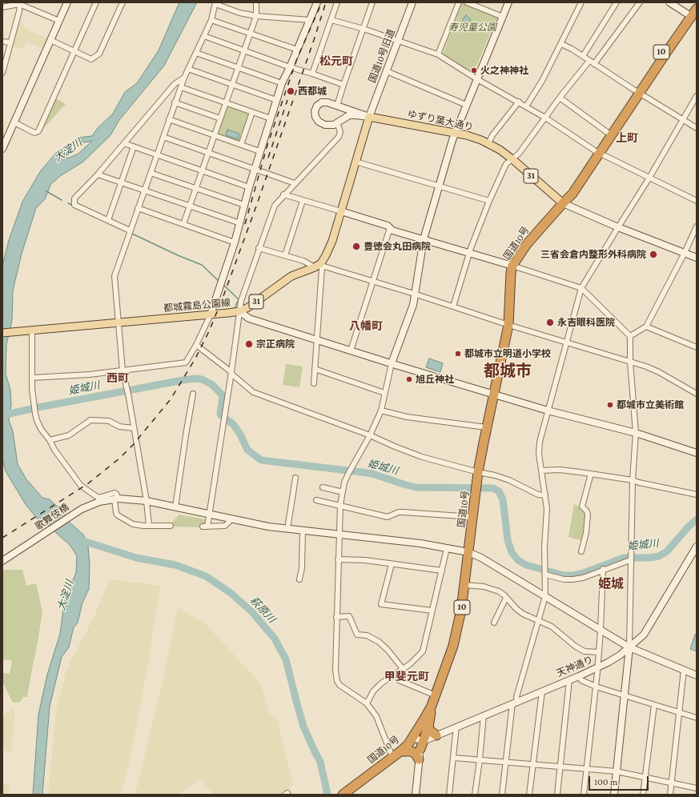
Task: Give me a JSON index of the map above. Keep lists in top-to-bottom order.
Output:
{
  "streets": {
    "highway": ["10", "国道10号"],
    "main road": ["ゆずり葉大通り", "31", "都城霧島公園線"],
    "street": ["国道10号旧道", "歌舞伎橋", "天神通り"]
  },
  "crossings": [
    ["国道10号旧道", "ゆずり葉大通り"],
    ["ゆずり葉大通り", "国道10号"],
    ["国道10号", "歌舞伎橋"],
    ["歌舞伎橋", "天神通り"]
  ],
  "districts": [
    "松元町",
    "上町",
    "八幡町",
    "都城市",
    "西町",
    "姫城",
    "甲斐元町"
  ],
  "water": ["大淀川", "姫城川", "萩原川"],
  "parks": ["寿児童公園"],
  "places": [
    "火之神神社",
    "西都城",
    "豊徳会丸田病院",
    "三省会倉内整形外科病院",
    "永吉眼科医院",
    "宗正病院",
    "都城市立明道小学校",
    "旭丘神社",
    "都城市立美術館"
  ],
  "scale_bar": "100 m"
}
